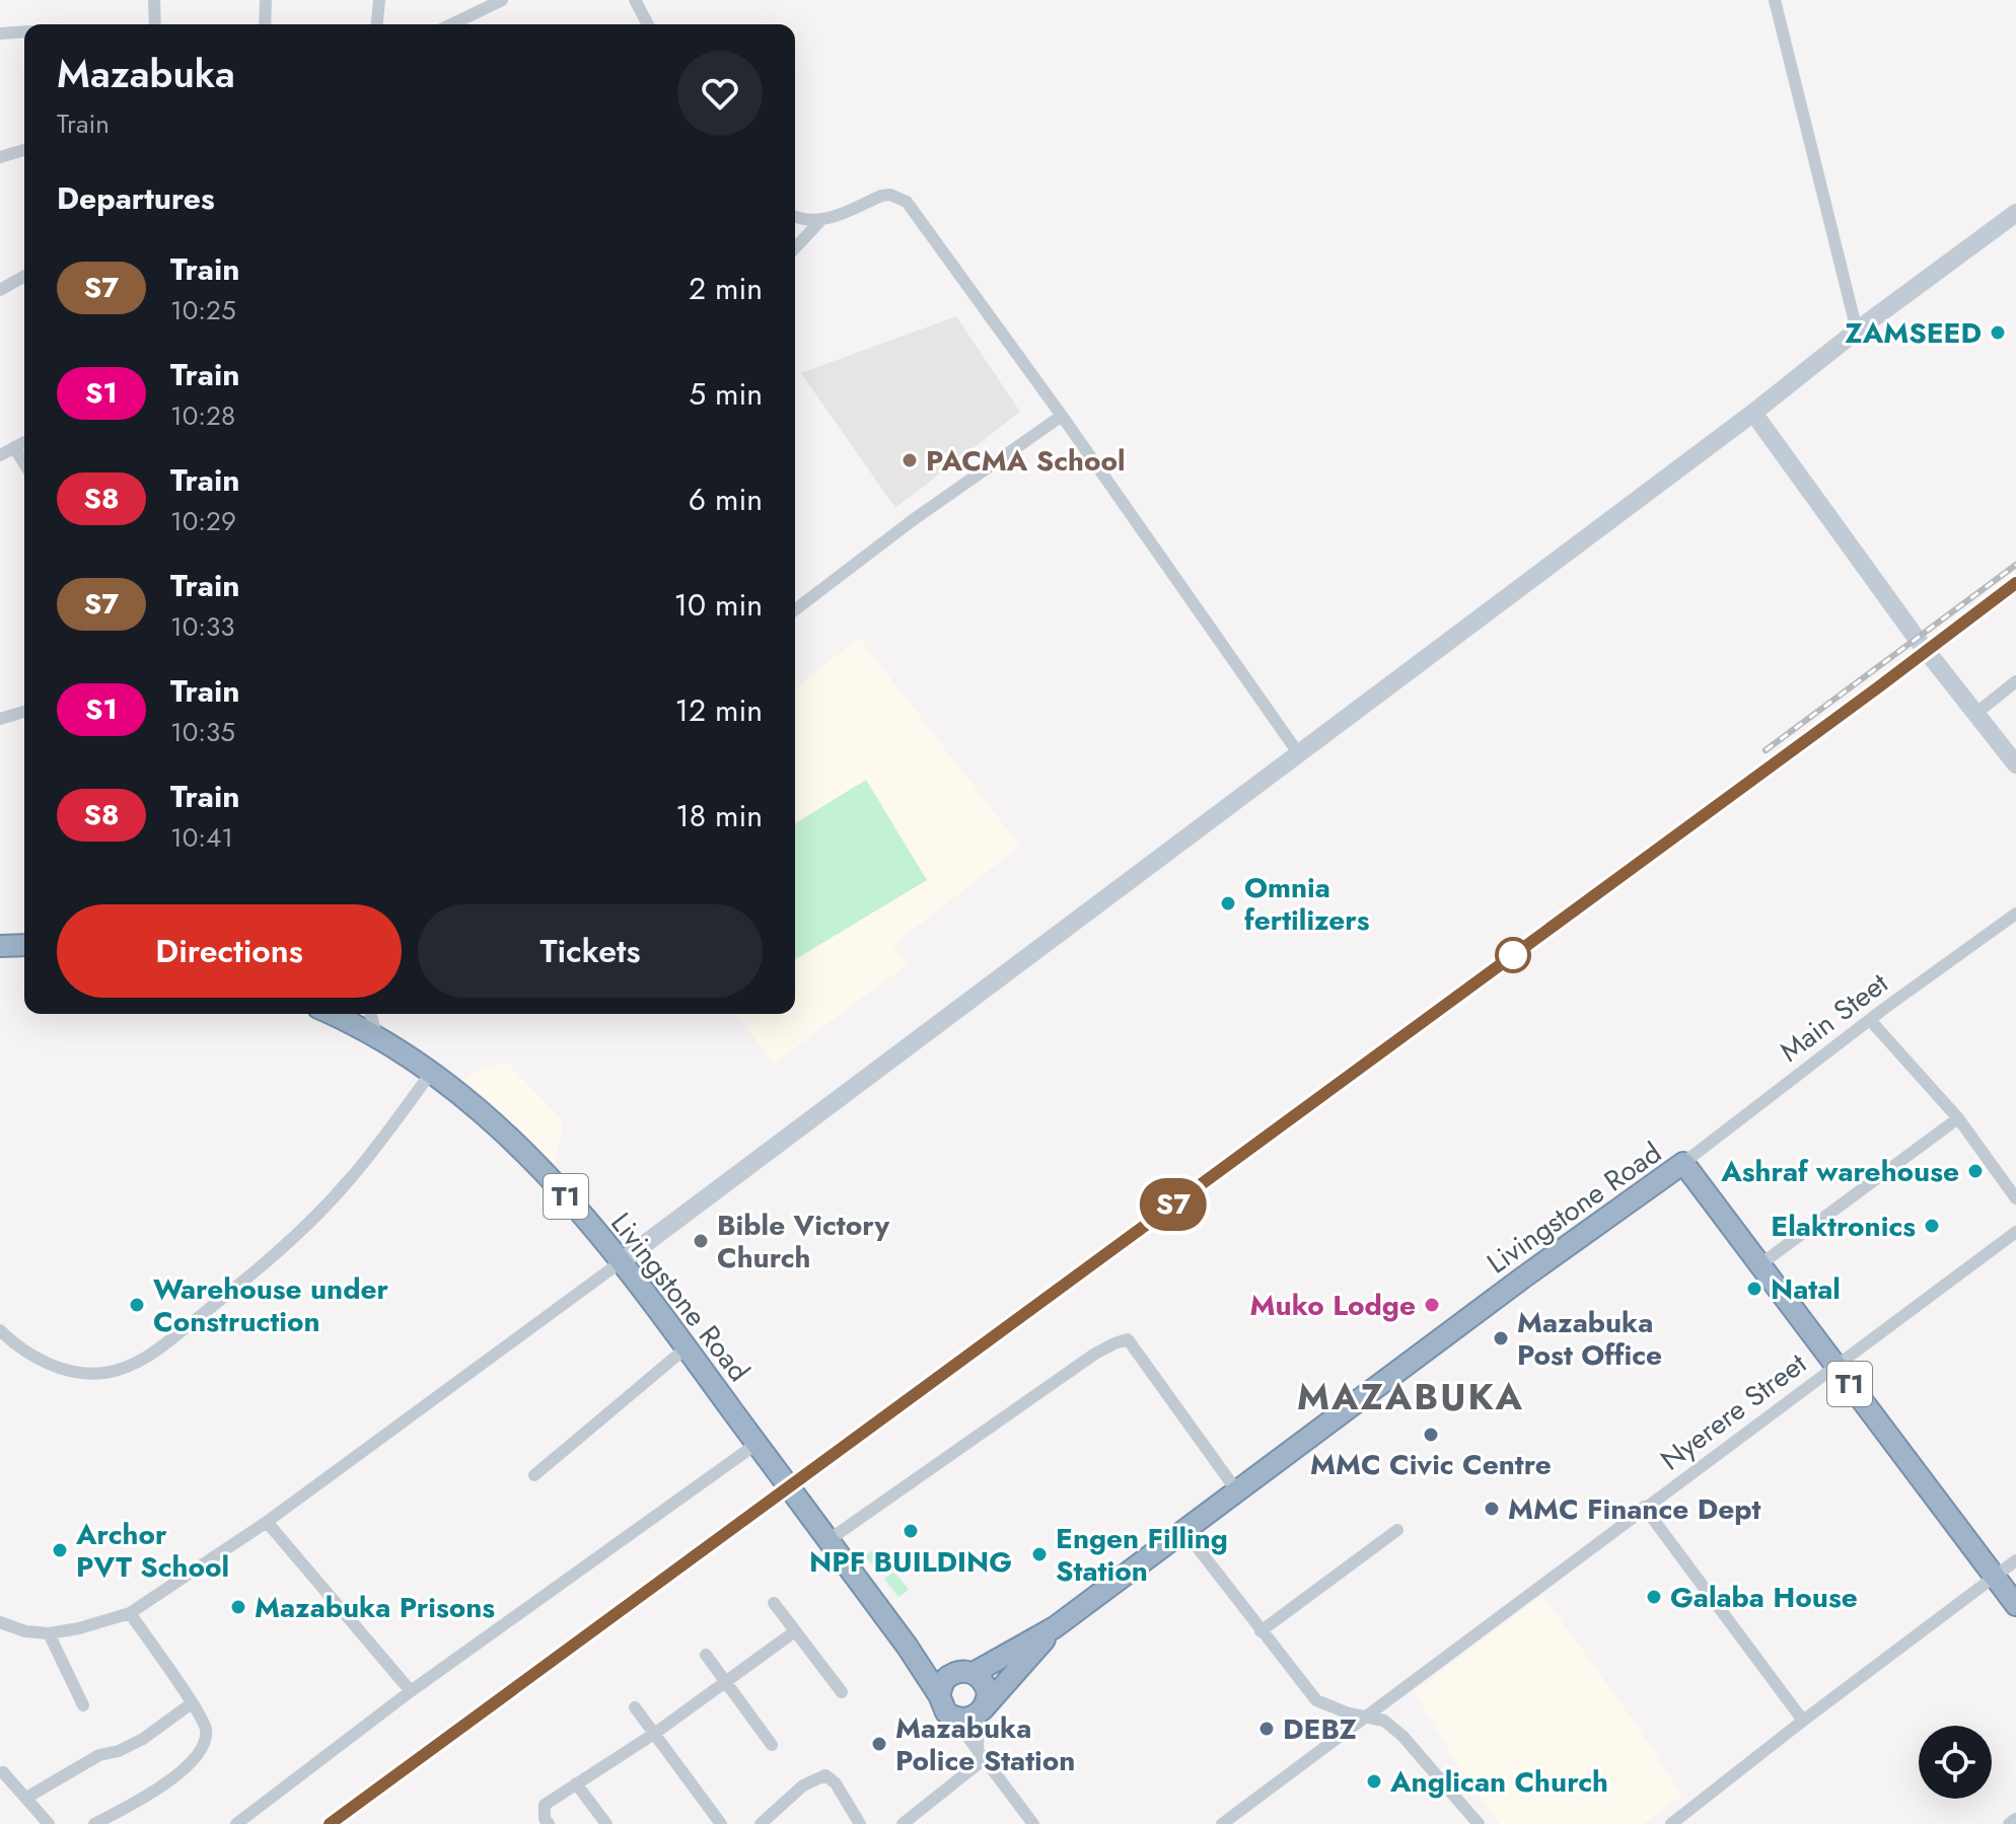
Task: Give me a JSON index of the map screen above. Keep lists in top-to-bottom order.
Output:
{
  "streets": {
    "highway": ["T1", "Livingstone Road"],
    "street": ["Main Steet", "Nyerere Street"]
  },
  "crossings": [
    ["Main Steet", "Livingstone Road"],
    ["Livingstone Road", "Nyerere Street"]
  ],
  "districts": ["MAZABUKA"],
  "places": [
    "ZAMSEED",
    "PACMA School",
    "Omnia fertilizers",
    "Ashraf warehouse",
    "Elaktronics",
    "Bible Victory Church",
    "Natal",
    "Warehouse under Construction",
    "Muko Lodge",
    "Mazabuka Post Office",
    "MMC Civic Centre",
    "MMC Finance Dept",
    "NPF BUILDING",
    "Archor PVT School",
    "Engen Filling Station",
    "Galaba House",
    "Mazabuka Prisons",
    "DEBZ",
    "Mazabuka Police Station",
    "Anglican Church"
  ],
  "page": {
    "on_map": "S7",
    "heading": [
      ["Mazabuka", "Train"],
      "Departures"
    ],
    "list": [
      {
        "mark": "S7",
        "name": "Train",
        "note": "10:25",
        "value": "2 min"
      },
      {
        "mark": "S1",
        "name": "Train",
        "note": "10:28",
        "value": "5 min"
      },
      {
        "mark": "S8",
        "name": "Train",
        "note": "10:29",
        "value": "6 min"
      },
      {
        "mark": "S7",
        "name": "Train",
        "note": "10:33",
        "value": "10 min"
      },
      {
        "mark": "S1",
        "name": "Train",
        "note": "10:35",
        "value": "12 min"
      },
      {
        "mark": "S8",
        "name": "Train",
        "note": "10:41",
        "value": "18 min"
      }
    ],
    "buttons": ["Directions", "Tickets"]
  }
}
